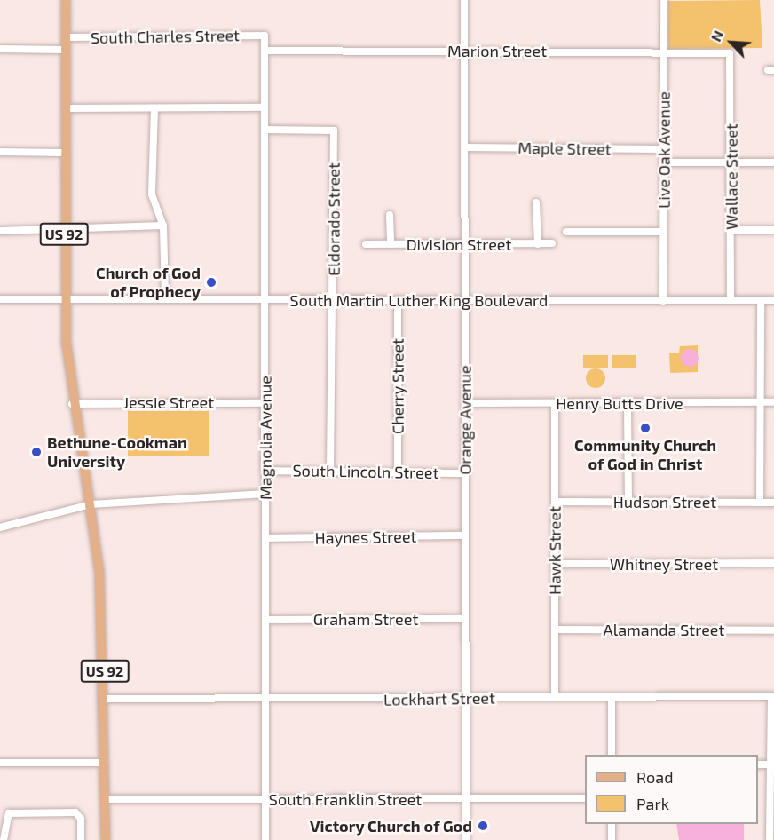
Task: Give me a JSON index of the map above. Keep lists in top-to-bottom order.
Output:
{
  "streets": {
    "main road": ["US 92"],
    "street": [
      "South Charles Street",
      "Marion Street",
      "Maple Street",
      "Live Oak Avenue",
      "Wallace Street",
      "Eldorado Street",
      "Division Street",
      "South Martin Luther King Boulevard",
      "Cherry Street",
      "Jessie Street",
      "Henry Butts Drive",
      "Orange Avenue",
      "Magnolia Avenue",
      "South Lincoln Street",
      "Hudson Street",
      "Haynes Street",
      "Hawk Street",
      "Whitney Street",
      "Graham Street",
      "Alamanda Street",
      "Lockhart Street",
      "South Franklin Street"
    ]
  },
  "crossings": [
    ["South Charles Street", "US 92"],
    ["South Charles Street", "Magnolia Avenue"],
    ["Marion Street", "Live Oak Avenue"],
    ["Marion Street", "Wallace Street"],
    ["Marion Street", "Orange Avenue"],
    ["Marion Street", "Magnolia Avenue"],
    ["Maple Street", "Live Oak Avenue"],
    ["Maple Street", "Orange Avenue"],
    ["Live Oak Avenue", "South Martin Luther King Boulevard"],
    ["Wallace Street", "South Martin Luther King Boulevard"],
    ["Eldorado Street", "South Martin Luther King Boulevard"],
    ["Eldorado Street", "Magnolia Avenue"],
    ["Eldorado Street", "South Lincoln Street"],
    ["US 92", "South Martin Luther King Boulevard"],
    ["US 92", "Jessie Street"],
    ["US 92", "Lockhart Street"],
    ["US 92", "South Franklin Street"],
    ["Division Street", "Orange Avenue"],
    ["South Martin Luther King Boulevard", "Cherry Street"],
    ["South Martin Luther King Boulevard", "Orange Avenue"],
    ["South Martin Luther King Boulevard", "Magnolia Avenue"],
    ["Cherry Street", "South Lincoln Street"],
    ["Jessie Street", "Magnolia Avenue"],
    ["Henry Butts Drive", "Orange Avenue"],
    ["Henry Butts Drive", "Hawk Street"],
    ["Orange Avenue", "South Lincoln Street"],
    ["Orange Avenue", "Haynes Street"],
    ["Orange Avenue", "Graham Street"],
    ["Orange Avenue", "Lockhart Street"],
    ["Orange Avenue", "South Franklin Street"],
    ["Magnolia Avenue", "South Lincoln Street"],
    ["Magnolia Avenue", "Haynes Street"],
    ["Magnolia Avenue", "Graham Street"],
    ["Magnolia Avenue", "Lockhart Street"],
    ["Magnolia Avenue", "South Franklin Street"],
    ["Hudson Street", "Hawk Street"],
    ["Hawk Street", "Whitney Street"],
    ["Hawk Street", "Alamanda Street"],
    ["Hawk Street", "Lockhart Street"]
  ],
  "places": [
    "Church of God of Prophecy",
    "Community Church of God in Christ",
    "Bethune-Cookman University",
    "Victory Church of God"
  ],
  "legend": ["Road", "Park"],
  "north": "top left"
}
